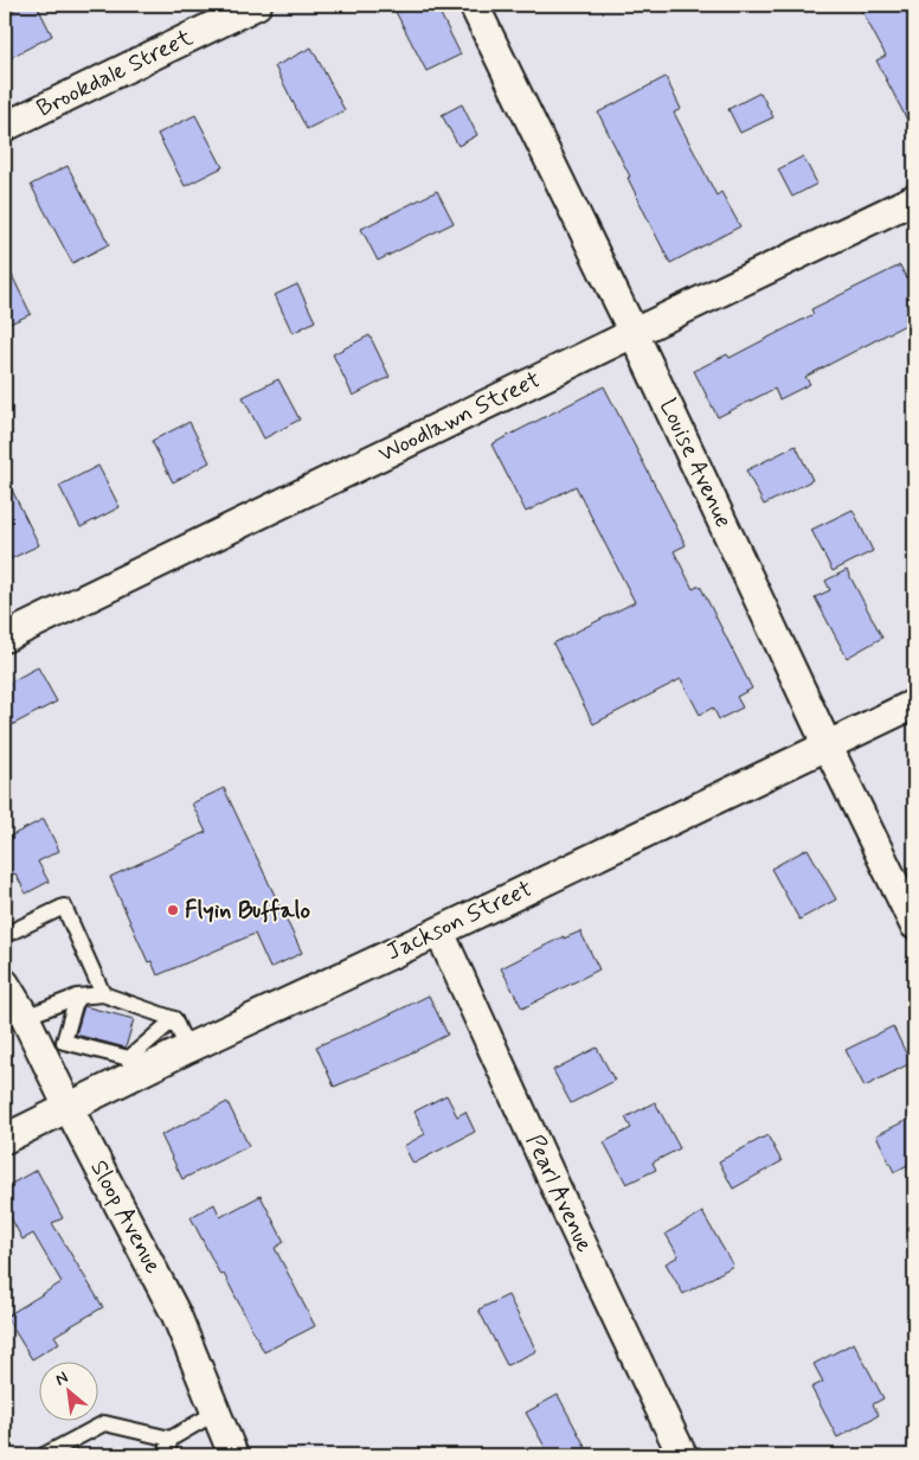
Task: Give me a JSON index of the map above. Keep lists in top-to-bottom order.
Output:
{
  "streets": {
    "street": [
      "Brookdale Street",
      "Woodlawn Street",
      "Louise Avenue",
      "Jackson Street",
      "Pearl Avenue",
      "Sloop Avenue"
    ]
  },
  "crossings": [
    ["Woodlawn Street", "Louise Avenue"],
    ["Louise Avenue", "Jackson Street"],
    ["Jackson Street", "Pearl Avenue"],
    ["Jackson Street", "Sloop Avenue"]
  ],
  "places": ["Flyin Buffalo"],
  "north": "top left"
}
